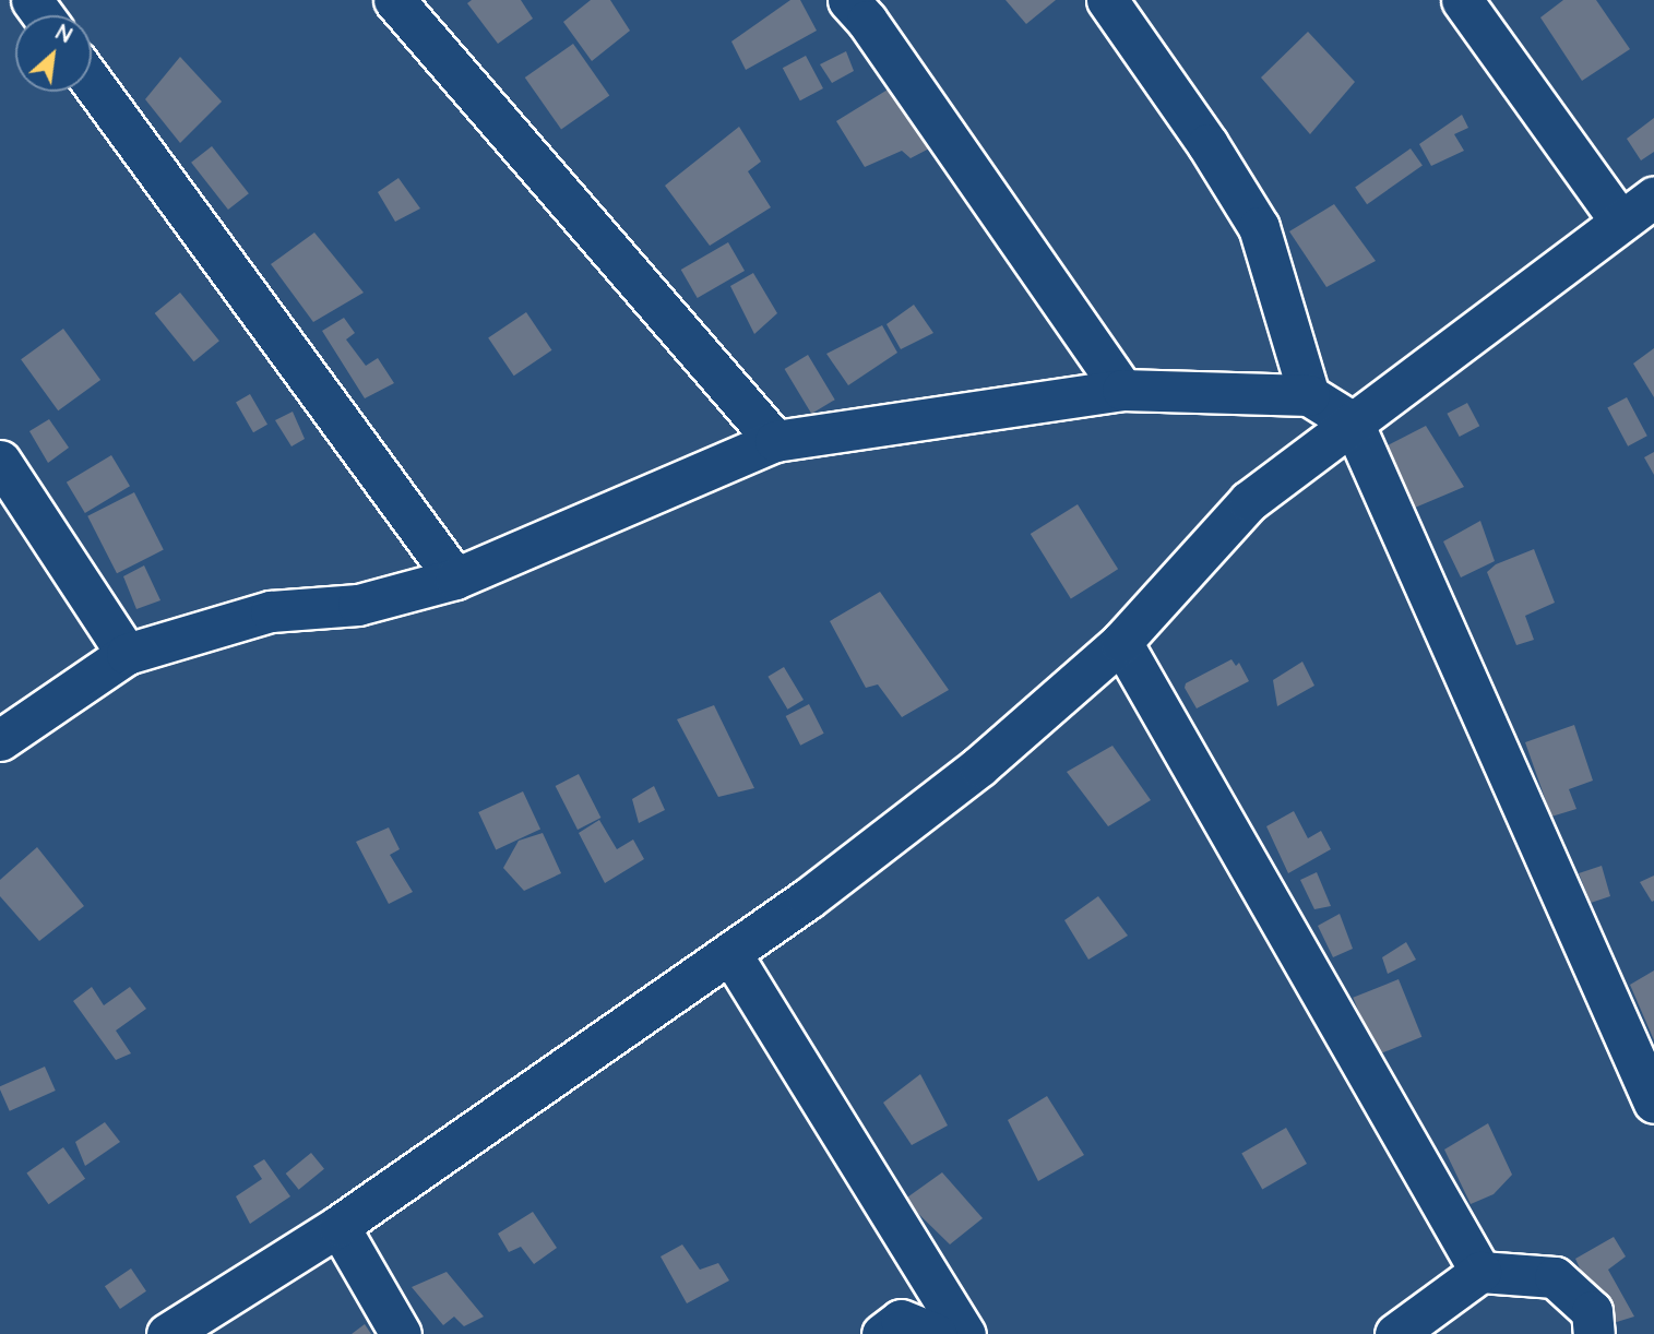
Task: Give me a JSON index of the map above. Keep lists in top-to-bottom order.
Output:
{
  "north": "top right"
}
